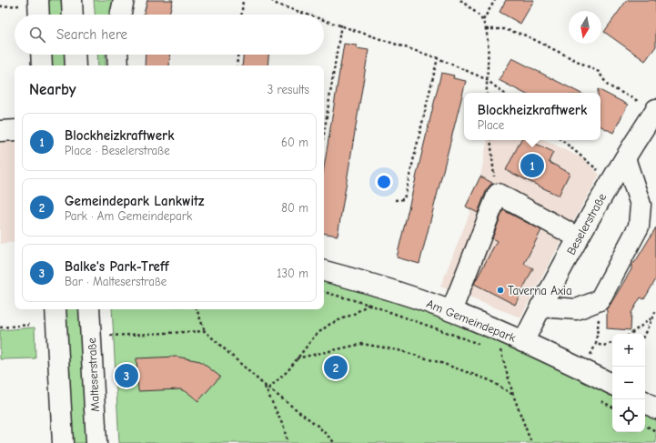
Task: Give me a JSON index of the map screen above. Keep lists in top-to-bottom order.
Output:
{
  "streets": {
    "street": ["Beselerstraße", "Am Gemeindepark", "Malteserstraße"]
  },
  "crossings": [
    ["Beselerstraße", "Am Gemeindepark"]
  ],
  "places": ["Taverna Axia"],
  "north": "bottom",
  "page": {
    "search": "Search here",
    "heading": ["Nearby", "3 results"],
    "popup": ["Blockheizkraftwerk", "Place"],
    "list": [
      {
        "mark": "1",
        "name": "Blockheizkraftwerk",
        "note": "Place · Beselerstraße",
        "value": "60 m"
      },
      {
        "mark": "2",
        "name": "Gemeindepark Lankwitz",
        "note": "Park · Am Gemeindepark",
        "value": "80 m"
      },
      {
        "mark": "3",
        "name": "Balke's Park-Treff",
        "note": "Bar · Malteserstraße",
        "value": "130 m"
      }
    ],
    "pins": ["1", "2", "3"],
    "map_buttons": ["+", "−"]
  }
}
